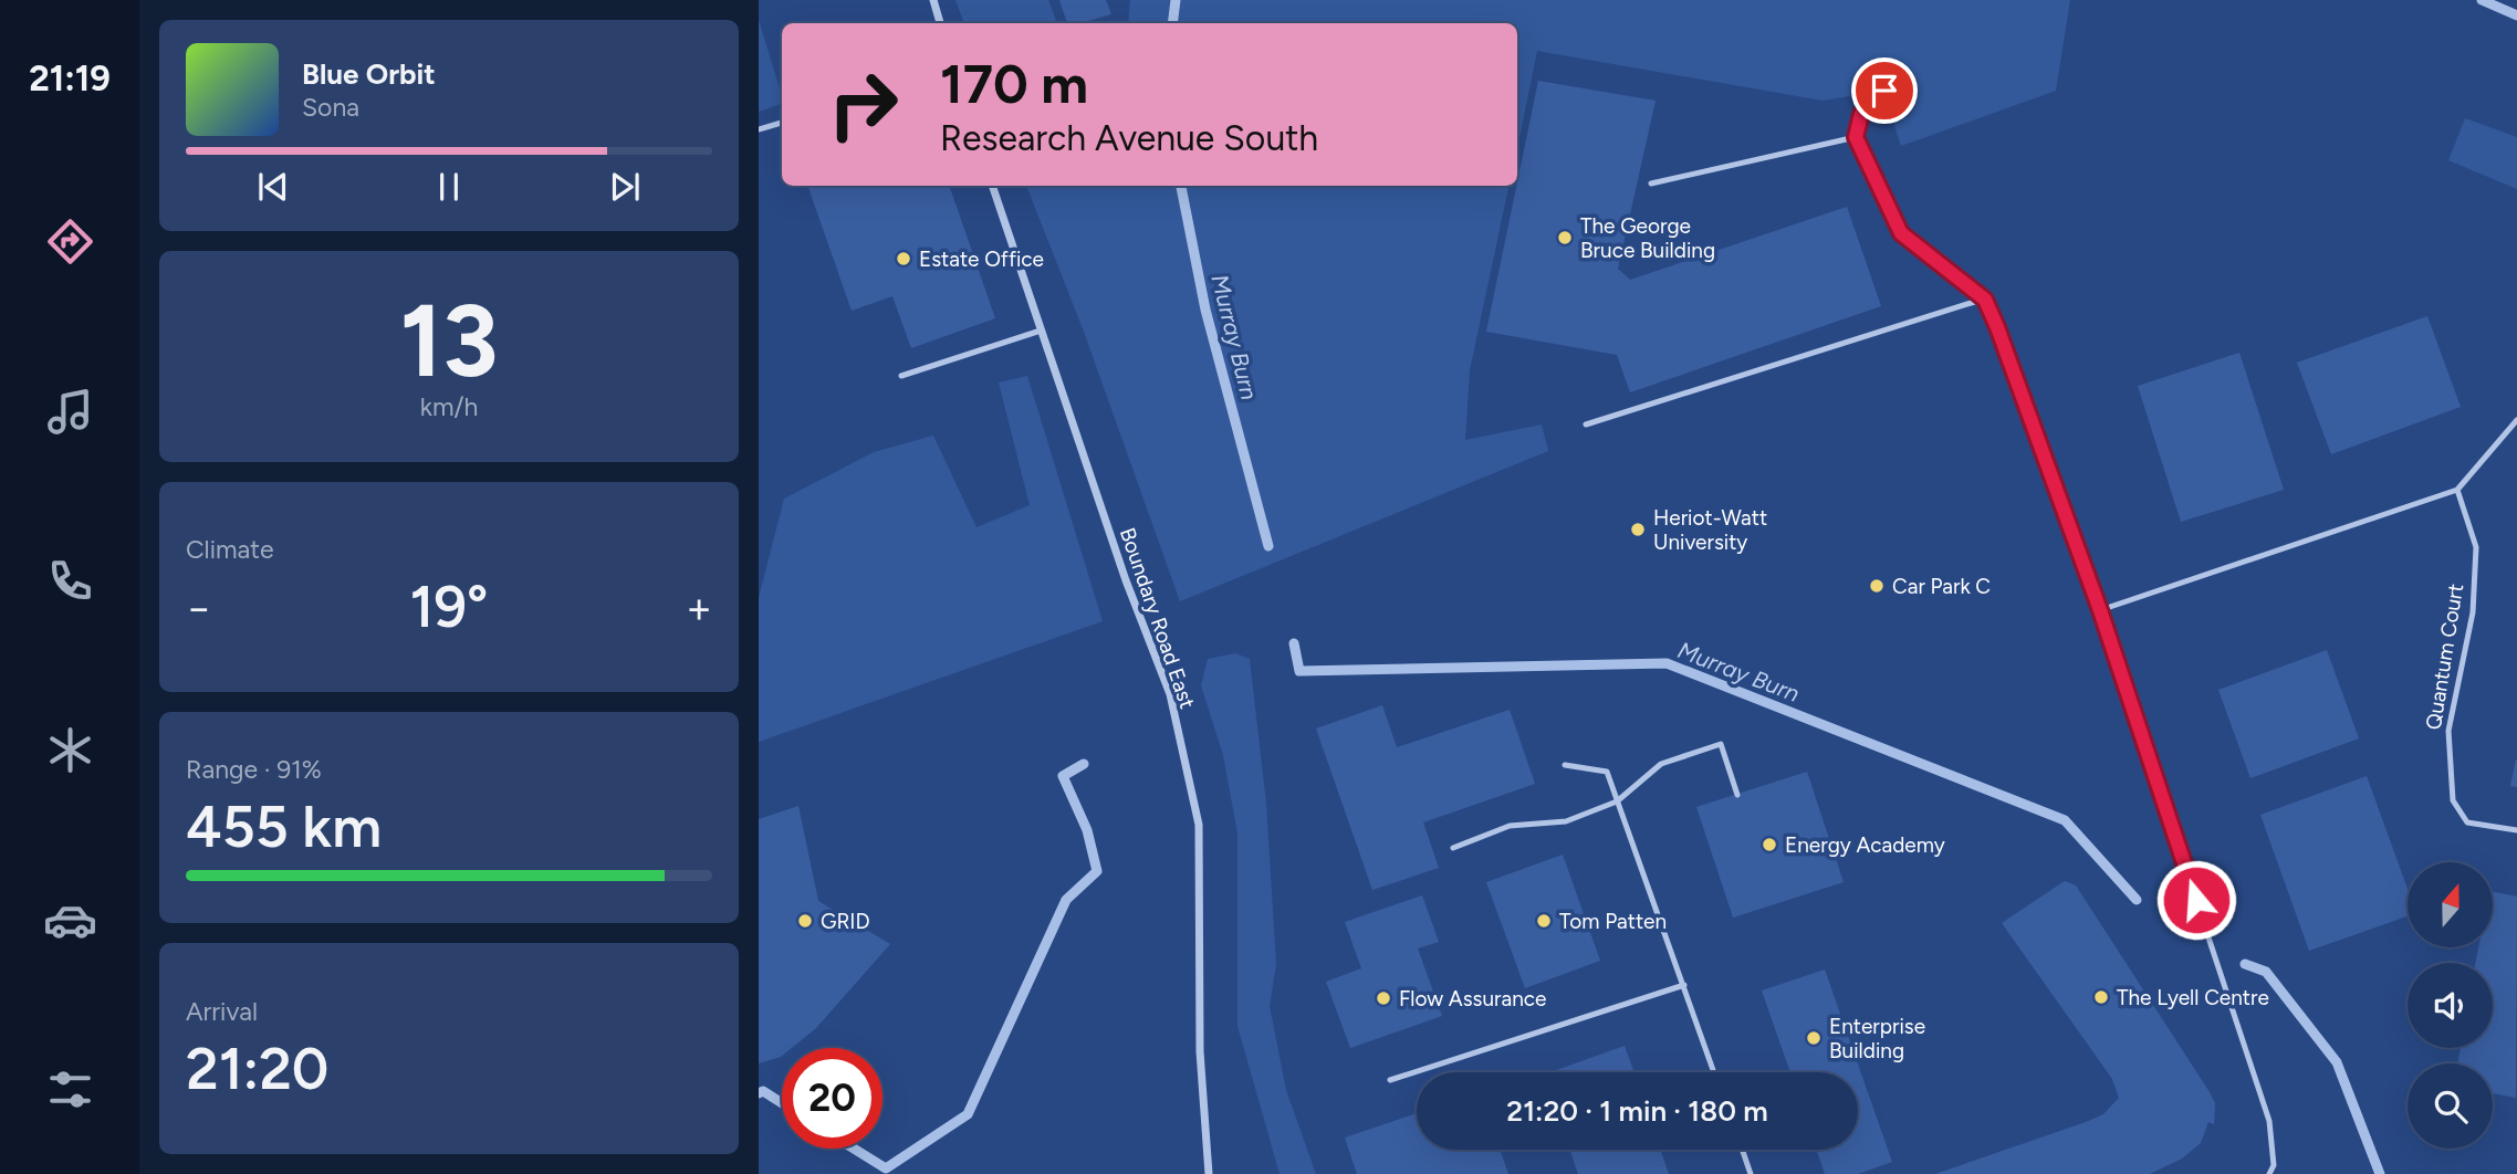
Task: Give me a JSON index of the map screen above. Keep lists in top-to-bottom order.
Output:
{
  "streets": {
    "street": ["Boundary Road East"],
    "lane": ["Quantum Court"]
  },
  "water": ["Murray Burn"],
  "places": [
    "The George Bruce Building",
    "Estate Office",
    "Heriot-Watt University",
    "Car Park C",
    "Energy Academy",
    "GRID",
    "Tom Patten",
    "The Lyell Centre",
    "Flow Assurance",
    "Enterprise Building"
  ],
  "north": "top",
  "page": {
    "tabs": "21:19",
    "turn": ["170 m", "Research Avenue South"],
    "song": ["Blue Orbit", "Sona"],
    "tile": [
      ["13", "km/h"],
      "Climate",
      ["Range · 91%", "455 km"],
      ["Arrival", "21:20"]
    ],
    "heat": ["−", "19°", "+"],
    "limit": "20",
    "trip": "21:20 · 1 min · 180 m"
  }
}
